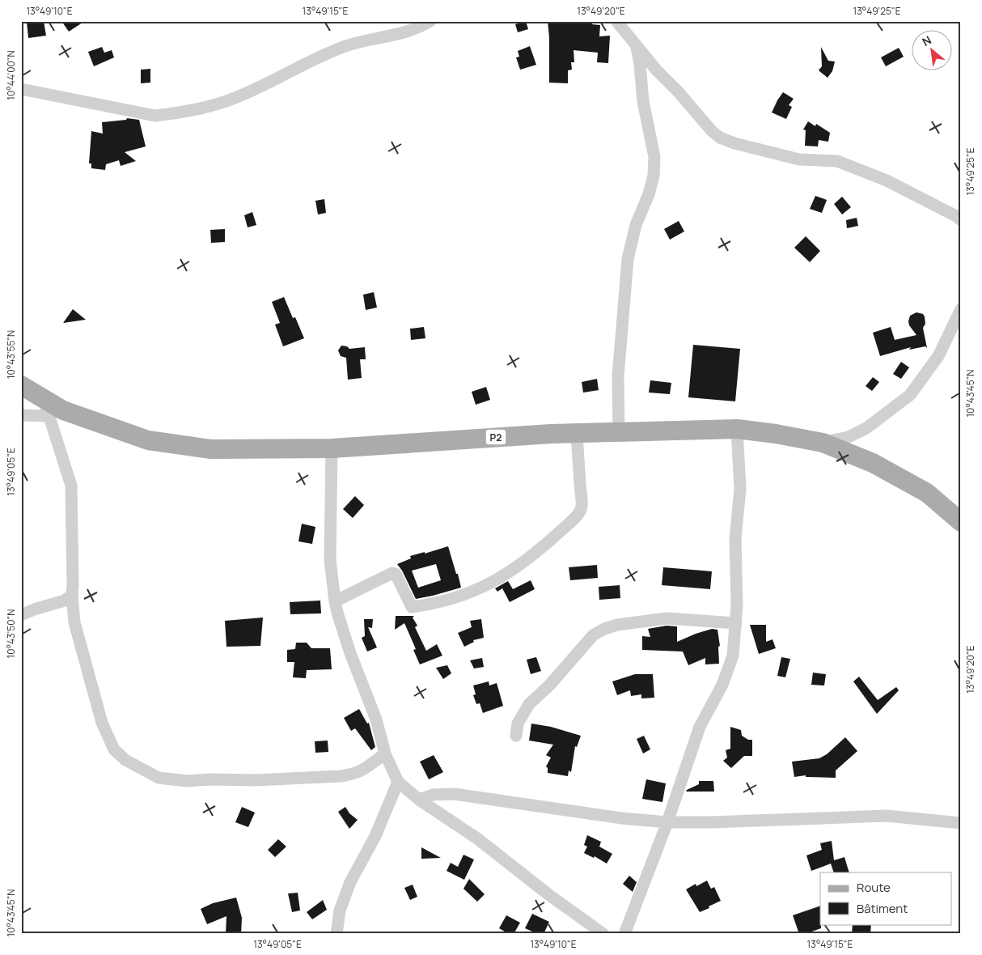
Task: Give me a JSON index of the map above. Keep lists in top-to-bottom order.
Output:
{
  "streets": {
    "main road": ["P2"]
  },
  "legend": ["Route", "Bâtiment"],
  "north": "top left",
  "coordinates": [
    "13°49'10\"E",
    "13°49'15\"E",
    "13°49'20\"E",
    "13°49'25\"E",
    "10°44'00\"N",
    "10°43'55\"N",
    "10°43'45\"N",
    "13°49'05\"E",
    "10°43'50\"N"
  ]
}
